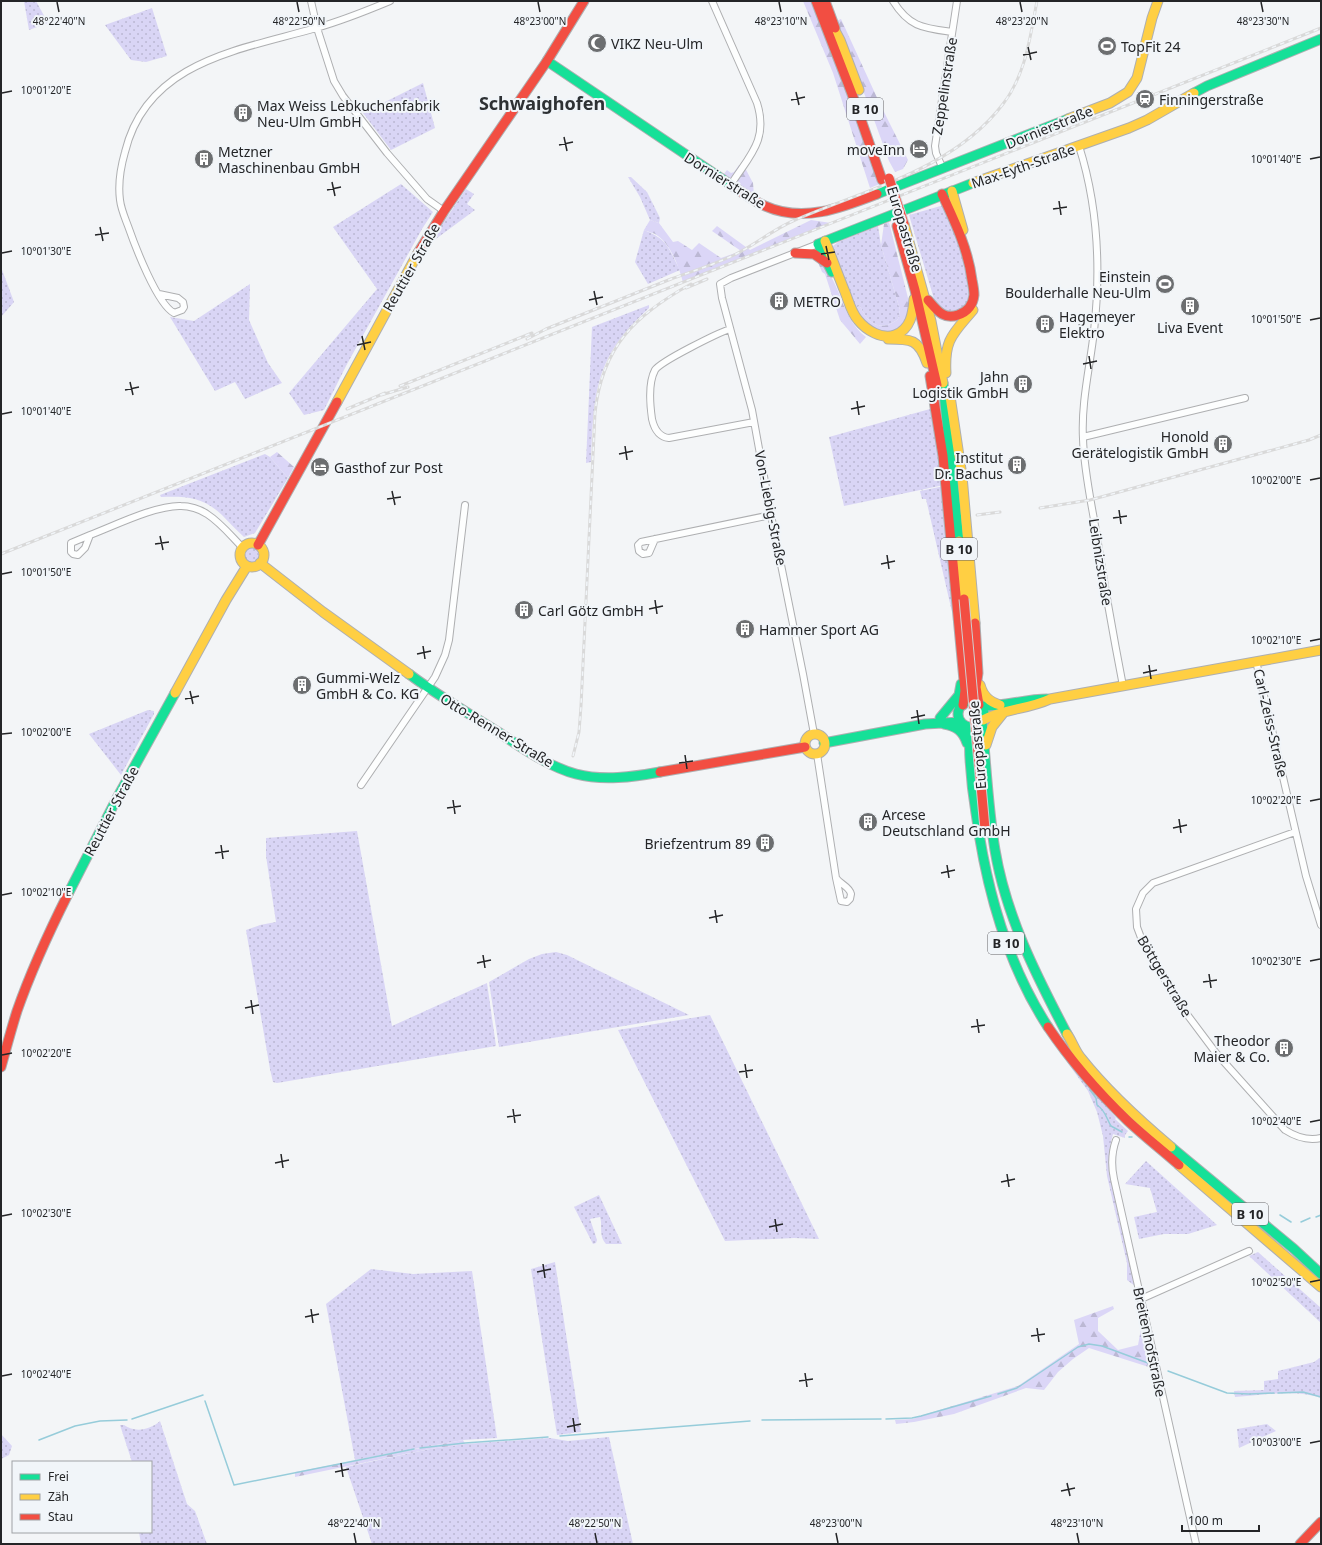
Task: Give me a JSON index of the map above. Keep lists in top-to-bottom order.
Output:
{
  "streets": {
    "main road": [
      "B 10",
      "Dornierstraße",
      "Max-Eyth-Straße",
      "Europastraße",
      "Reuttier Straße",
      "Otto-Renner-Straße"
    ],
    "street": [
      "Zeppelinstraße",
      "Von-Liebig-Straße",
      "Leibnizstraße",
      "Carl-Zeiss-Straße",
      "Böttgerstraße",
      "Breitenhofstraße"
    ]
  },
  "crossings": [
    ["Zeppelinstraße", "Dornierstraße"],
    ["B 10", "Europastraße"],
    ["Dornierstraße", "Reuttier Straße"],
    ["Max-Eyth-Straße", "Von-Liebig-Straße"],
    ["Max-Eyth-Straße", "Leibnizstraße"],
    ["Reuttier Straße", "Otto-Renner-Straße"],
    ["Von-Liebig-Straße", "Otto-Renner-Straße"],
    ["Carl-Zeiss-Straße", "Böttgerstraße"]
  ],
  "districts": ["Schwaighofen"],
  "places": {
    "mosque": ["VIKZ Neu-Ulm"],
    "sports": ["TopFit 24", "Einstein Boulderhalle Neu-Ulm"],
    "station": ["Finningerstraße"],
    "building": [
      "Max Weiss Lebkuchenfabrik Neu-Ulm GmbH",
      "Metzner Maschinenbau GmbH",
      "METRO",
      "Liva Event",
      "Hagemeyer Elektro",
      "Jahn Logistik GmbH",
      "Honold Gerätelogistik GmbH",
      "Institut Dr. Bachus",
      "Carl Götz GmbH",
      "Hammer Sport AG",
      "Gummi-Welz GmbH & Co. KG",
      "Arcese Deutschland GmbH",
      "Briefzentrum 89",
      "Theodor Maier & Co."
    ],
    "hotel": ["moveInn", "Gasthof zur Post"]
  },
  "legend": ["Frei", "Zäh", "Stau"],
  "scale_bar": "100 m",
  "coordinates": [
    "48°22'40\"N",
    "48°22'50\"N",
    "48°23'00\"N",
    "48°23'10\"N",
    "48°23'20\"N",
    "48°23'30\"N",
    "10°01'20\"E",
    "10°01'40\"E",
    "10°01'30\"E",
    "10°01'50\"E",
    "10°02'00\"E",
    "10°02'10\"E",
    "10°02'20\"E",
    "10°02'30\"E",
    "10°02'40\"E",
    "10°02'50\"E",
    "10°03'00\"E"
  ]
}
